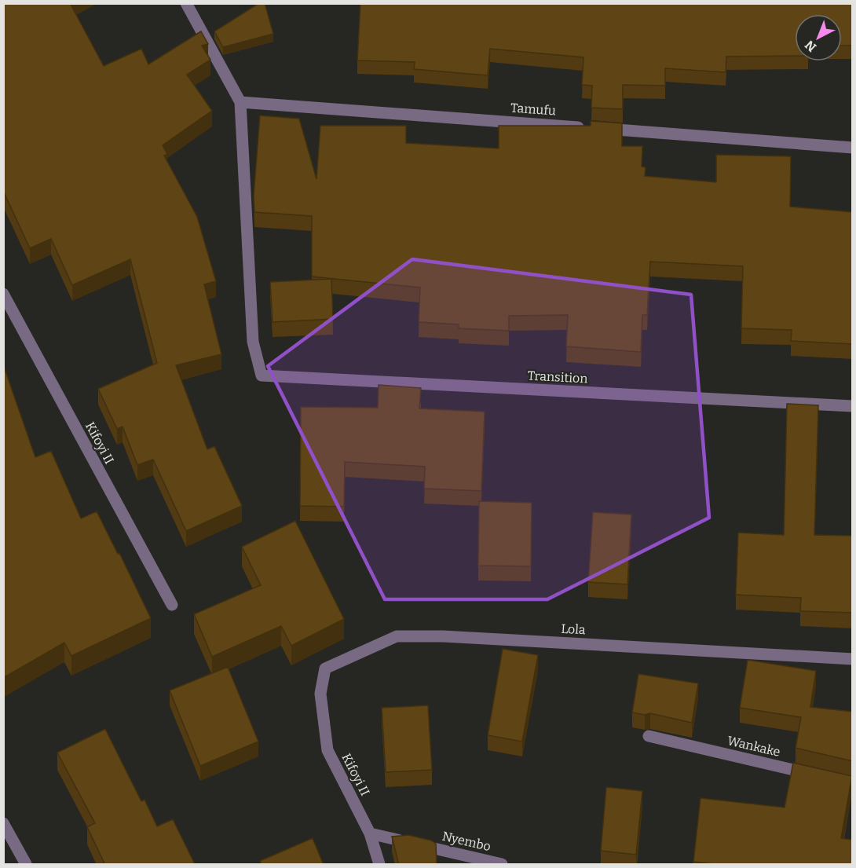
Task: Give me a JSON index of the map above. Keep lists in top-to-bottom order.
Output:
{
  "streets": {
    "street": [
      "Tamufu",
      "Transition",
      "Kifoyi II",
      "Lola",
      "Wankake",
      "Nyembo"
    ]
  },
  "crossings": [
    ["Tamufu", "Transition"],
    ["Kifoyi II", "Lola"],
    ["Kifoyi II", "Nyembo"]
  ],
  "north": "bottom left"
}
